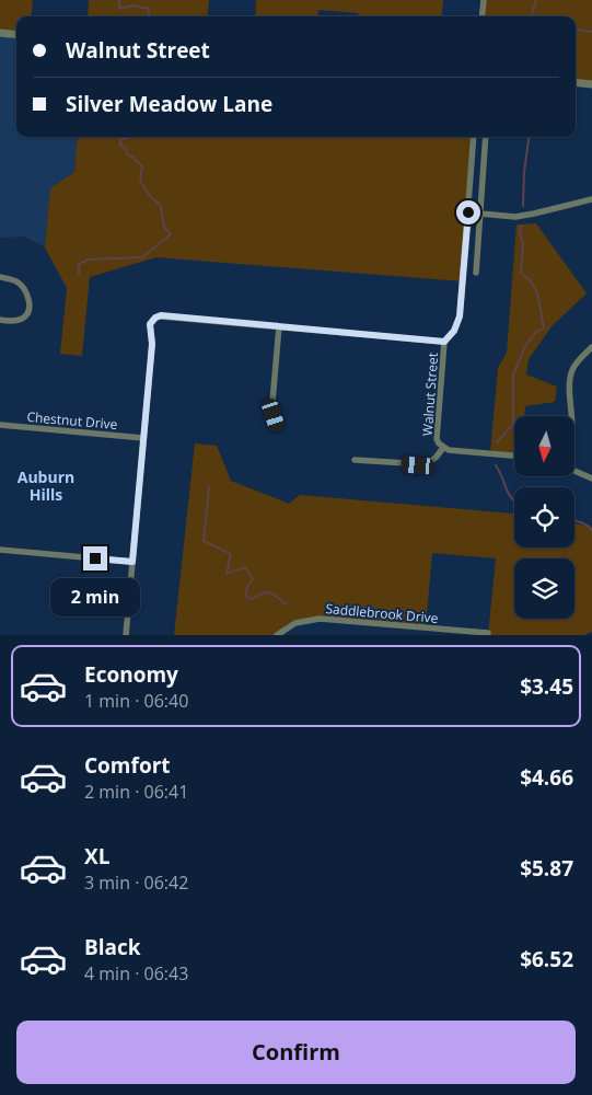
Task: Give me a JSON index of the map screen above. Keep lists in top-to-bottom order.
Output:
{
  "streets": {
    "street": ["Walnut Street", "Chestnut Drive", "Saddlebrook Drive"]
  },
  "districts": ["Auburn Hills"],
  "north": "bottom",
  "page": {
    "banner": ["Walnut Street", "Silver Meadow Lane"],
    "bubble": "2 min",
    "list": [
      {
        "name": "Economy",
        "note": "1 min · 06:40",
        "value": "$3.45"
      },
      {
        "name": "Comfort",
        "note": "2 min · 06:41",
        "value": "$4.66"
      },
      {
        "name": "XL",
        "note": "3 min · 06:42",
        "value": "$5.87"
      },
      {
        "name": "Black",
        "note": "4 min · 06:43",
        "value": "$6.52"
      }
    ],
    "buttons": "Confirm"
  }
}
